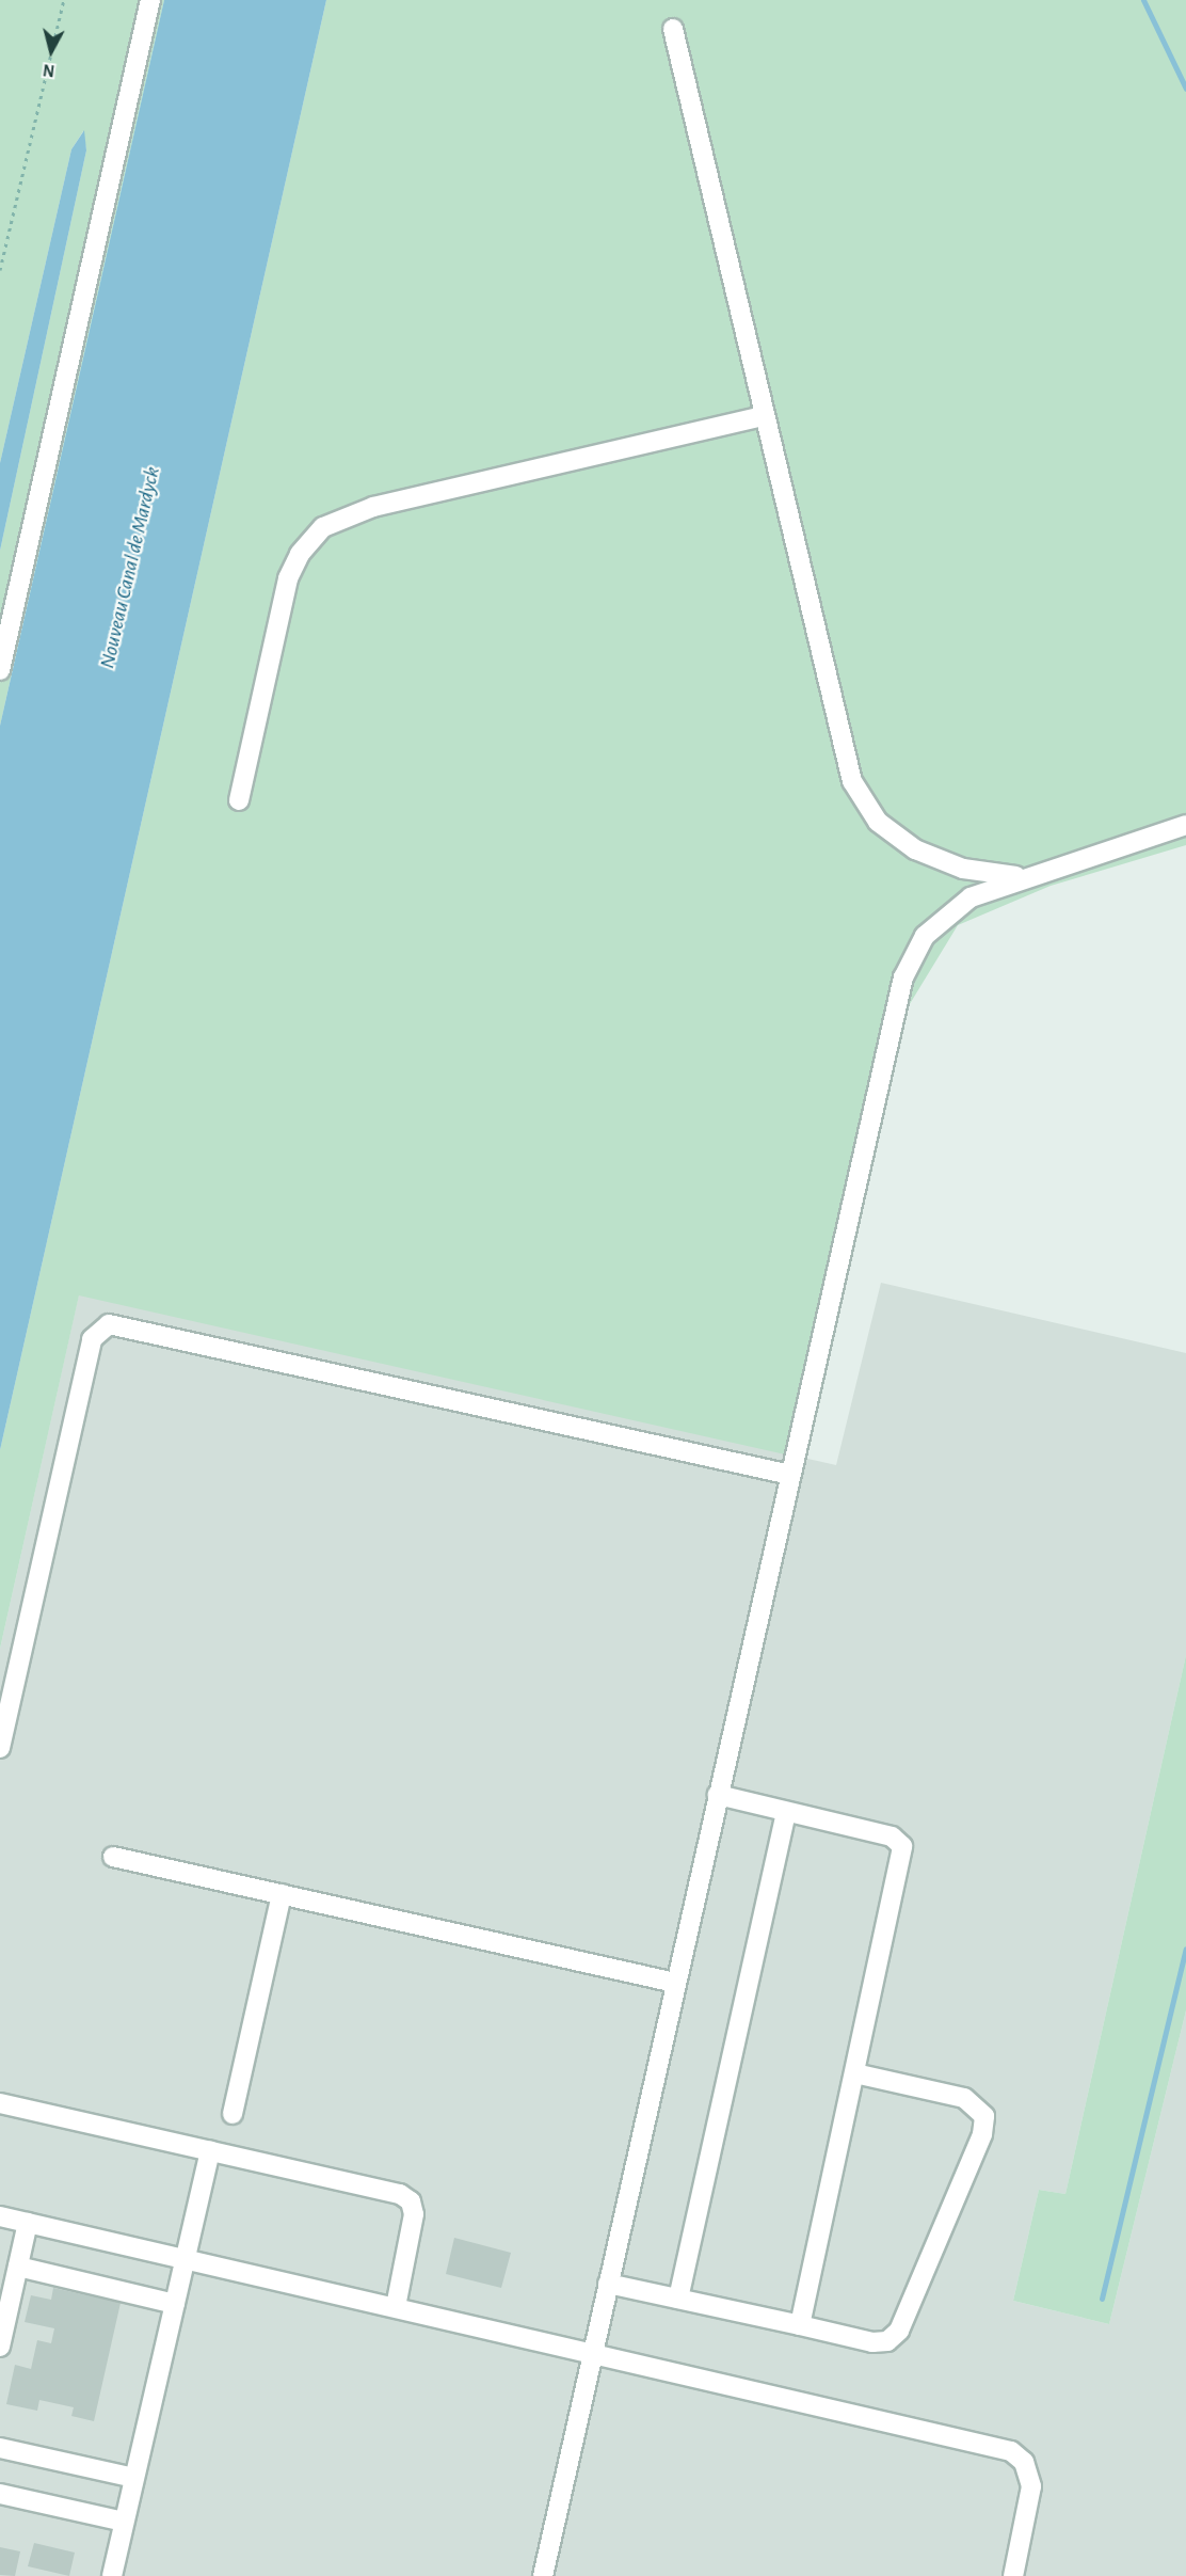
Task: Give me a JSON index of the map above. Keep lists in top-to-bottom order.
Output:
{
  "water": ["Nouveau Canal de Mardyck"],
  "north": "bottom"
}
